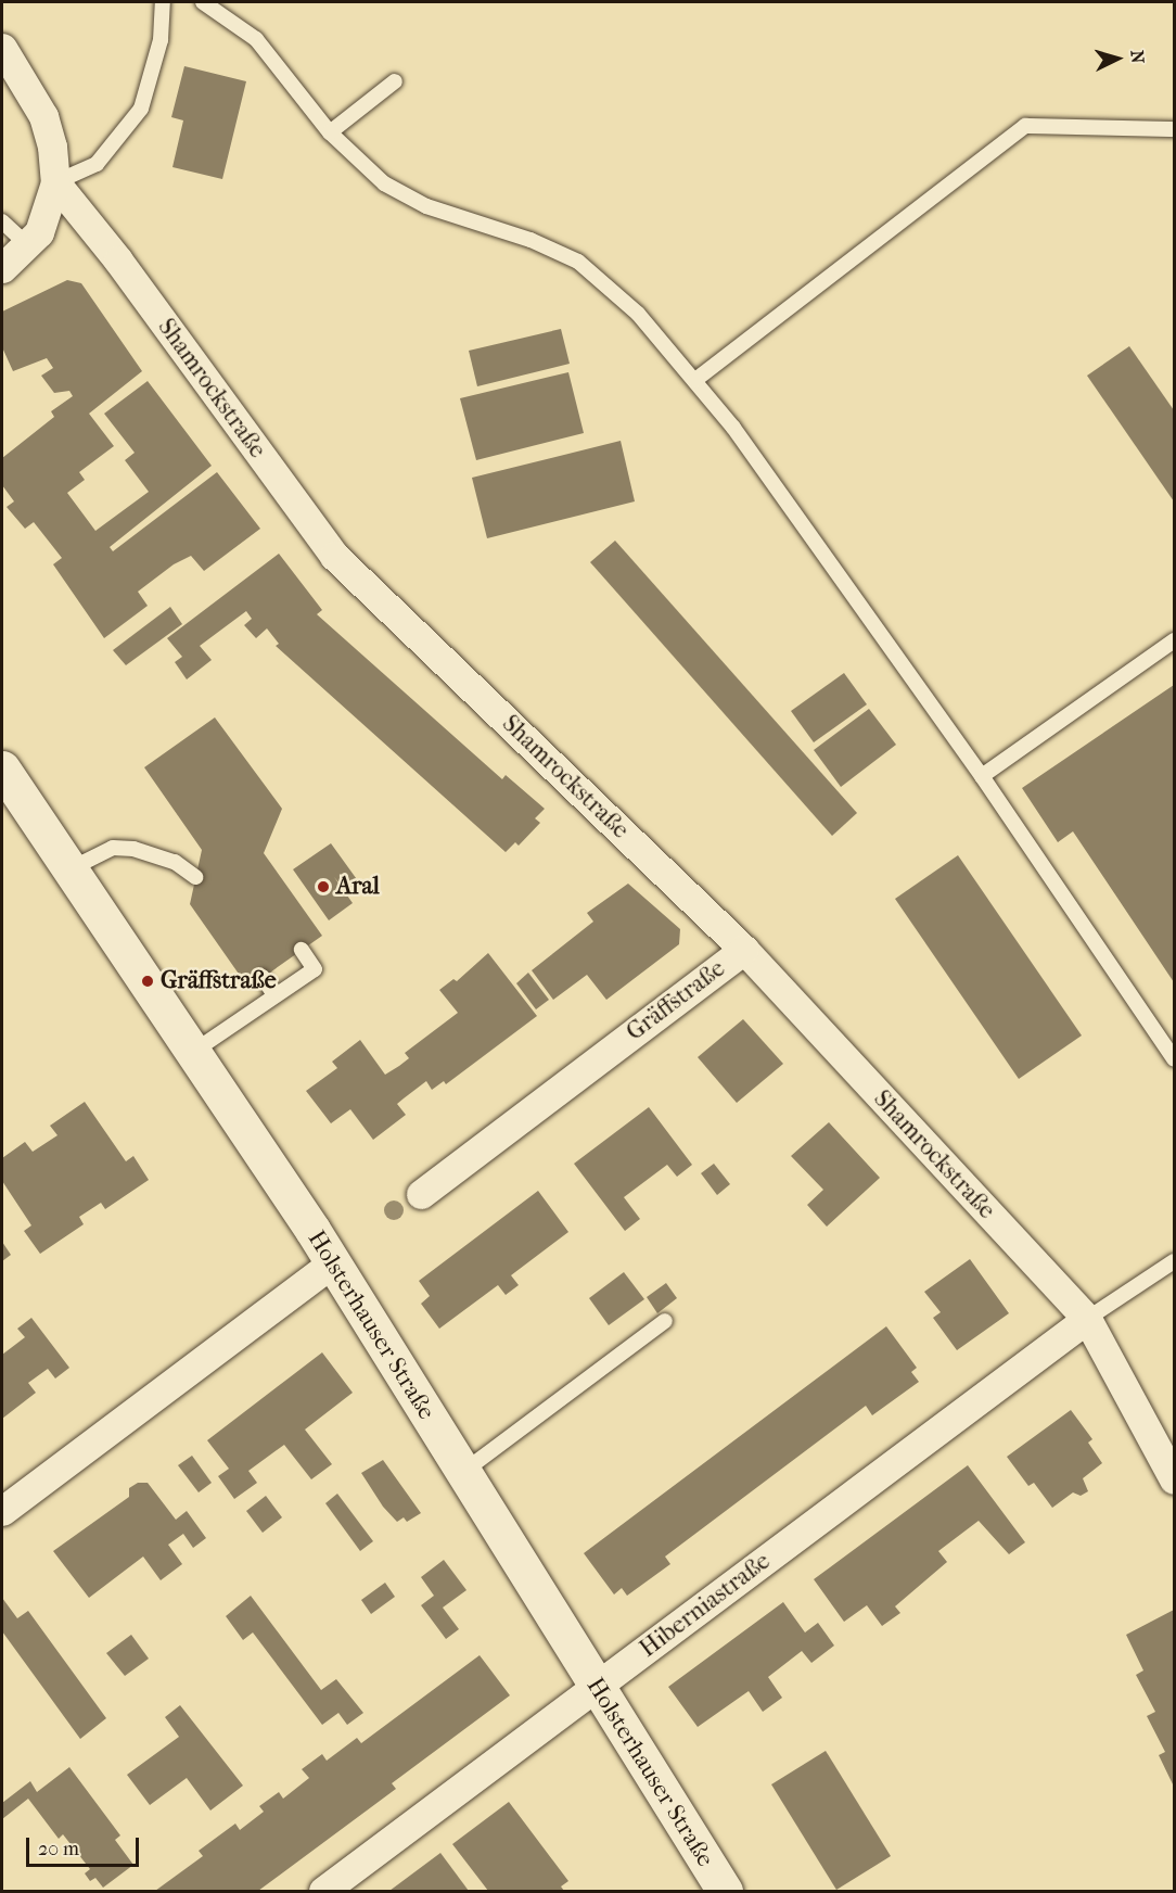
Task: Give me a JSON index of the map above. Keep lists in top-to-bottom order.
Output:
{
  "streets": {
    "main road": ["Holsterhauser Straße"],
    "street": ["Shamrockstraße", "Gräffstraße", "Hiberniastraße"]
  },
  "crossings": [
    ["Shamrockstraße", "Gräffstraße"],
    ["Shamrockstraße", "Hiberniastraße"],
    ["Holsterhauser Straße", "Hiberniastraße"]
  ],
  "places": ["Aral", "Gräffstraße"],
  "scale_bar": "20 m",
  "north": "right"
}
